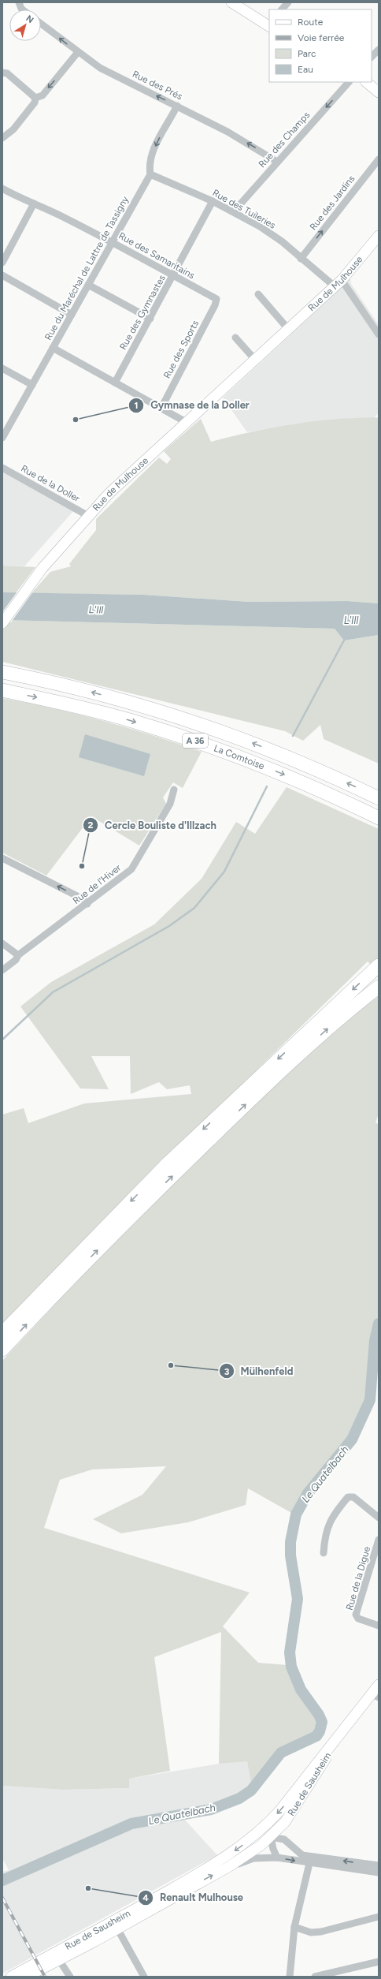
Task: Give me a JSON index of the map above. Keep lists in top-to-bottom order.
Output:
{
  "streets": {
    "highway": ["A 36", "La Comtoise"],
    "main road": ["Rue de Mulhouse", "Rue de Sausheim"],
    "street": [
      "Rue des Prés",
      "Rue des Champs",
      "Rue des Jardins",
      "Rue des Tuileries",
      "Rue des Samaritains",
      "Rue du Maréchal de Lattre de Tassigny",
      "Rue des Gymnastes",
      "Rue des Sports",
      "Rue de la Doller",
      "Rue de l'Hiver",
      "Rue de la Digue"
    ]
  },
  "crossings": [
    ["Rue des Prés", "Rue des Champs"],
    ["Rue des Prés", "Rue du Maréchal de Lattre de Tassigny"],
    ["Rue des Champs", "Rue des Tuileries"],
    ["Rue des Jardins", "Rue des Tuileries"],
    ["Rue des Tuileries", "Rue du Maréchal de Lattre de Tassigny"],
    ["Rue des Tuileries", "Rue de Mulhouse"],
    ["Rue des Tuileries", "Rue des Gymnastes"],
    ["Rue des Samaritains", "Rue du Maréchal de Lattre de Tassigny"],
    ["Rue des Samaritains", "Rue des Gymnastes"],
    ["Rue des Samaritains", "Rue des Sports"],
    ["Rue de Mulhouse", "Rue de la Doller"]
  ],
  "one_way": ["Rue des Prés", "Rue des Champs", "Rue des Jardins"],
  "water": ["L'Ill", "Le Quatelbach"],
  "places": [
    "Gymnase de la Doller",
    "Cercle Bouliste d'Illzach",
    "Mülhenfeld",
    "Renault Mulhouse"
  ],
  "legend": [
    "Route",
    "Voie ferrée",
    "Parc",
    "Eau"
  ],
  "north": "top right"
}
